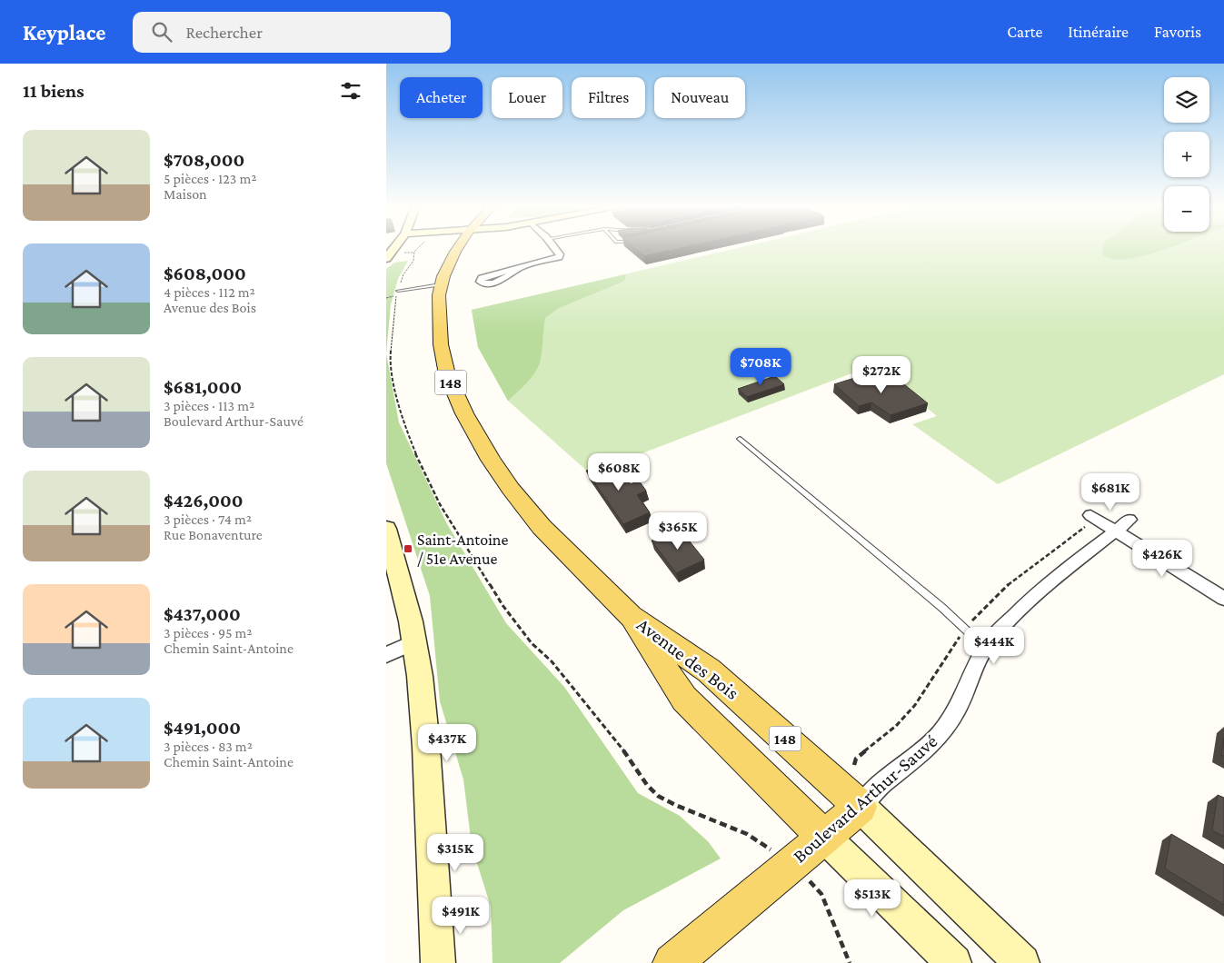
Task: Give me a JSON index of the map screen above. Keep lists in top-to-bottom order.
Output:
{
  "streets": {
    "main road": ["148", "Avenue des Bois", "Boulevard Arthur-Sauvé"]
  },
  "crossings": [
    ["Avenue des Bois", "Boulevard Arthur-Sauvé"]
  ],
  "places": {
    "transit": ["Saint-Antoine / 51e Avenue"]
  },
  "page": {
    "header": "Keyplace",
    "search": "Rechercher",
    "nav": ["Carte", "Itinéraire", "Favoris"],
    "heading": "11 biens",
    "map_buttons": ["+", "−"],
    "chip": [
      "Acheter",
      "Louer",
      "Filtres",
      "Nouveau"
    ],
    "list": [
      {
        "name": "$708,000",
        "note": "5 pièces · 123 m² · Maison"
      },
      {
        "name": "$608,000",
        "note": "4 pièces · 112 m² · Avenue des Bois"
      },
      {
        "name": "$681,000",
        "note": "3 pièces · 113 m² · Boulevard Arthur-Sauvé"
      },
      {
        "name": "$426,000",
        "note": "3 pièces · 74 m² · Rue Bonaventure"
      },
      {
        "name": "$437,000",
        "note": "3 pièces · 95 m² · Chemin Saint-Antoine"
      },
      {
        "name": "$491,000",
        "note": "3 pièces · 83 m² · Chemin Saint-Antoine"
      }
    ],
    "price": [
      "$708K",
      "$272K",
      "$608K",
      "$681K",
      "$365K",
      "$426K",
      "$444K",
      "$437K",
      "$315K",
      "$513K",
      "$491K"
    ]
  }
}
